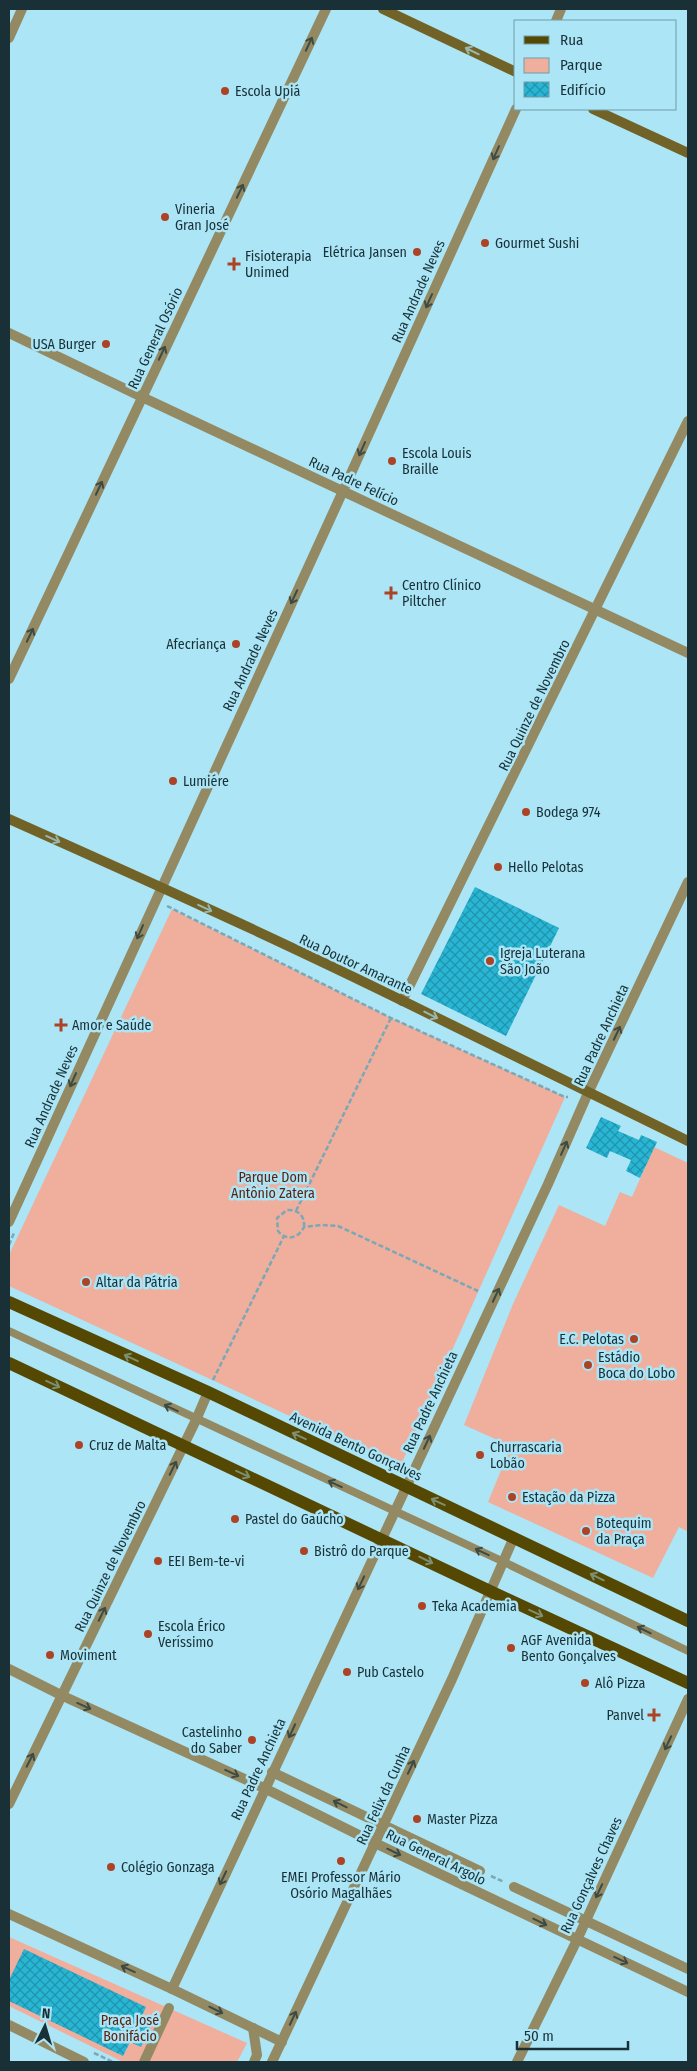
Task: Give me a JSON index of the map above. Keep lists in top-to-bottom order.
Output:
{
  "streets": {
    "main road": ["Rua Doutor Amarante", "Avenida Bento Gonçalves"],
    "street": [
      "Rua Andrade Neves",
      "Rua General Osório",
      "Rua Padre Felício",
      "Rua Quinze de Novembro",
      "Rua Padre Anchieta",
      "Rua Felix da Cunha",
      "Rua General Argolo",
      "Rua Gonçalves Chaves"
    ]
  },
  "crossings": [
    ["Rua Andrade Neves", "Rua Padre Felício"],
    ["Rua Andrade Neves", "Rua Doutor Amarante"],
    ["Rua General Osório", "Rua Padre Felício"],
    ["Rua Padre Felício", "Rua Quinze de Novembro"],
    ["Rua Quinze de Novembro", "Rua Doutor Amarante"],
    ["Rua Quinze de Novembro", "Avenida Bento Gonçalves"],
    ["Rua Quinze de Novembro", "Rua General Argolo"],
    ["Rua Doutor Amarante", "Rua Padre Anchieta"],
    ["Rua Padre Anchieta", "Avenida Bento Gonçalves"],
    ["Rua Padre Anchieta", "Rua General Argolo"],
    ["Avenida Bento Gonçalves", "Rua Felix da Cunha"],
    ["Rua Felix da Cunha", "Rua General Argolo"],
    ["Rua General Argolo", "Rua Gonçalves Chaves"]
  ],
  "one_way": [
    "Rua Andrade Neves",
    "Rua General Osório",
    "Rua Quinze de Novembro",
    "Rua Doutor Amarante",
    "Rua Felix da Cunha",
    "Rua Gonçalves Chaves"
  ],
  "parks": ["Parque Dom Antônio Zatera", "Praça José Bonifácio"],
  "places": {
    "other": [
      "Escola Upiá",
      "Vineria Gran José",
      "Gourmet Sushi",
      "Elétrica Jansen",
      "USA Burger",
      "Escola Louis Braille",
      "Afecriança",
      "Lumiére",
      "Bodega 974",
      "Hello Pelotas",
      "Igreja Luterana São João",
      "Altar da Pátria",
      "E.C. Pelotas",
      "Estádio Boca do Lobo",
      "Cruz de Malta",
      "Churrascaria Lobão",
      "Estação da Pizza",
      "Pastel do Gaúcho",
      "Botequim da Praça",
      "Bistrô do Parque",
      "EEI Bem-te-vi",
      "Teka Academia",
      "Escola Érico Veríssimo",
      "AGF Avenida Bento Gonçalves",
      "Moviment",
      "Pub Castelo",
      "Alô Pizza",
      "Castelinho do Saber",
      "Master Pizza",
      "EMEI Professor Mário Osório Magalhães",
      "Colégio Gonzaga"
    ],
    "health": [
      "Fisioterapia Unimed",
      "Centro Clínico Piltcher",
      "Amor e Saúde",
      "Panvel"
    ]
  },
  "legend": ["Rua", "Parque", "Edifício"],
  "scale_bar": "50 m",
  "north": "top"
}
